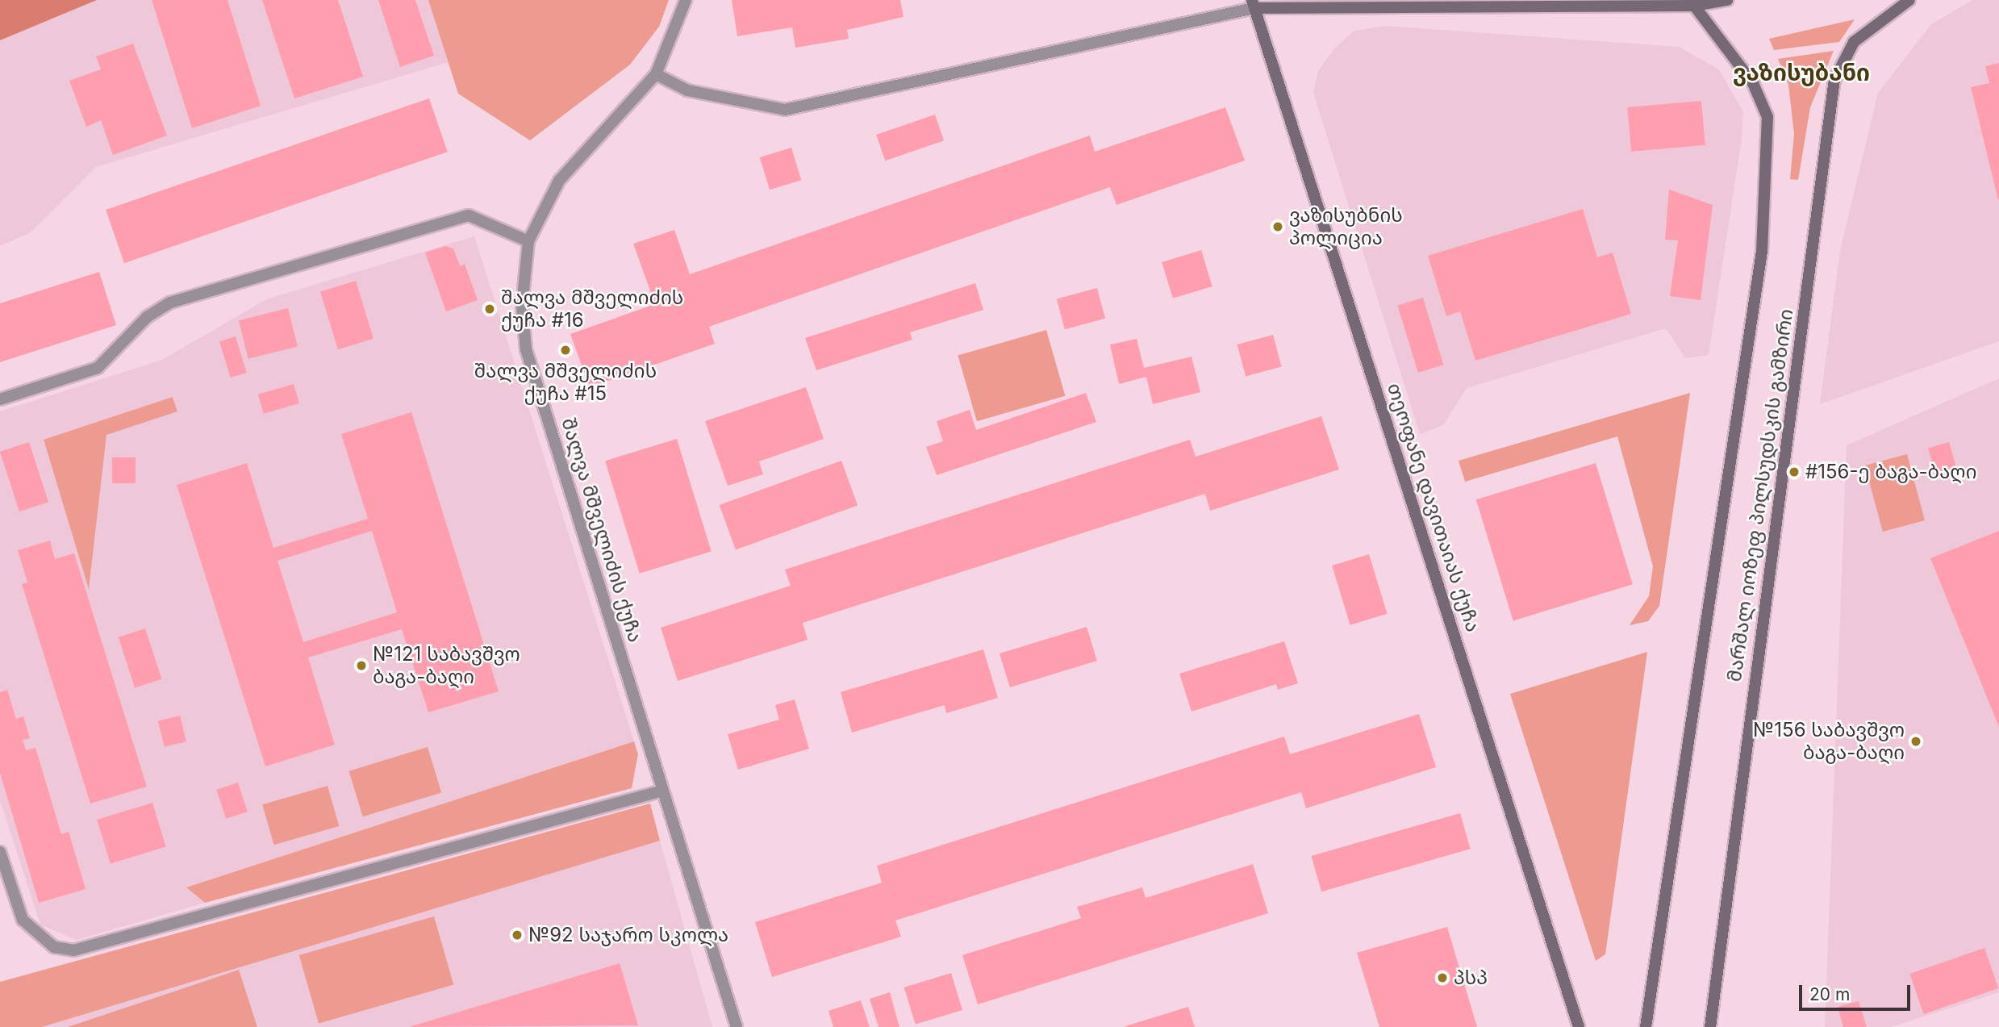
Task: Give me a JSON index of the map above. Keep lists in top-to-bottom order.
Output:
{
  "streets": {
    "main road": ["მარშალ იოზეფ პილსუდსკის გამზირი", "თეოფანე დავითაიას ქუჩა"],
    "street": ["შალვა მშველიძის ქუჩა"]
  },
  "districts": ["ვაზისუბანი"],
  "places": [
    "ვაზისუბნის პოლიცია",
    "შალვა მშველიძის ქუჩა #16",
    "შალვა მშველიძის ქუჩა #15",
    "#156-ე ბაგა-ბაღი",
    "№121 საბავშვო ბაგა-ბაღი",
    "№156 საბავშვო ბაგა-ბაღი",
    "№92 საჯარო სკოლა",
    "პსპ"
  ],
  "scale_bar": "20 m"
}
